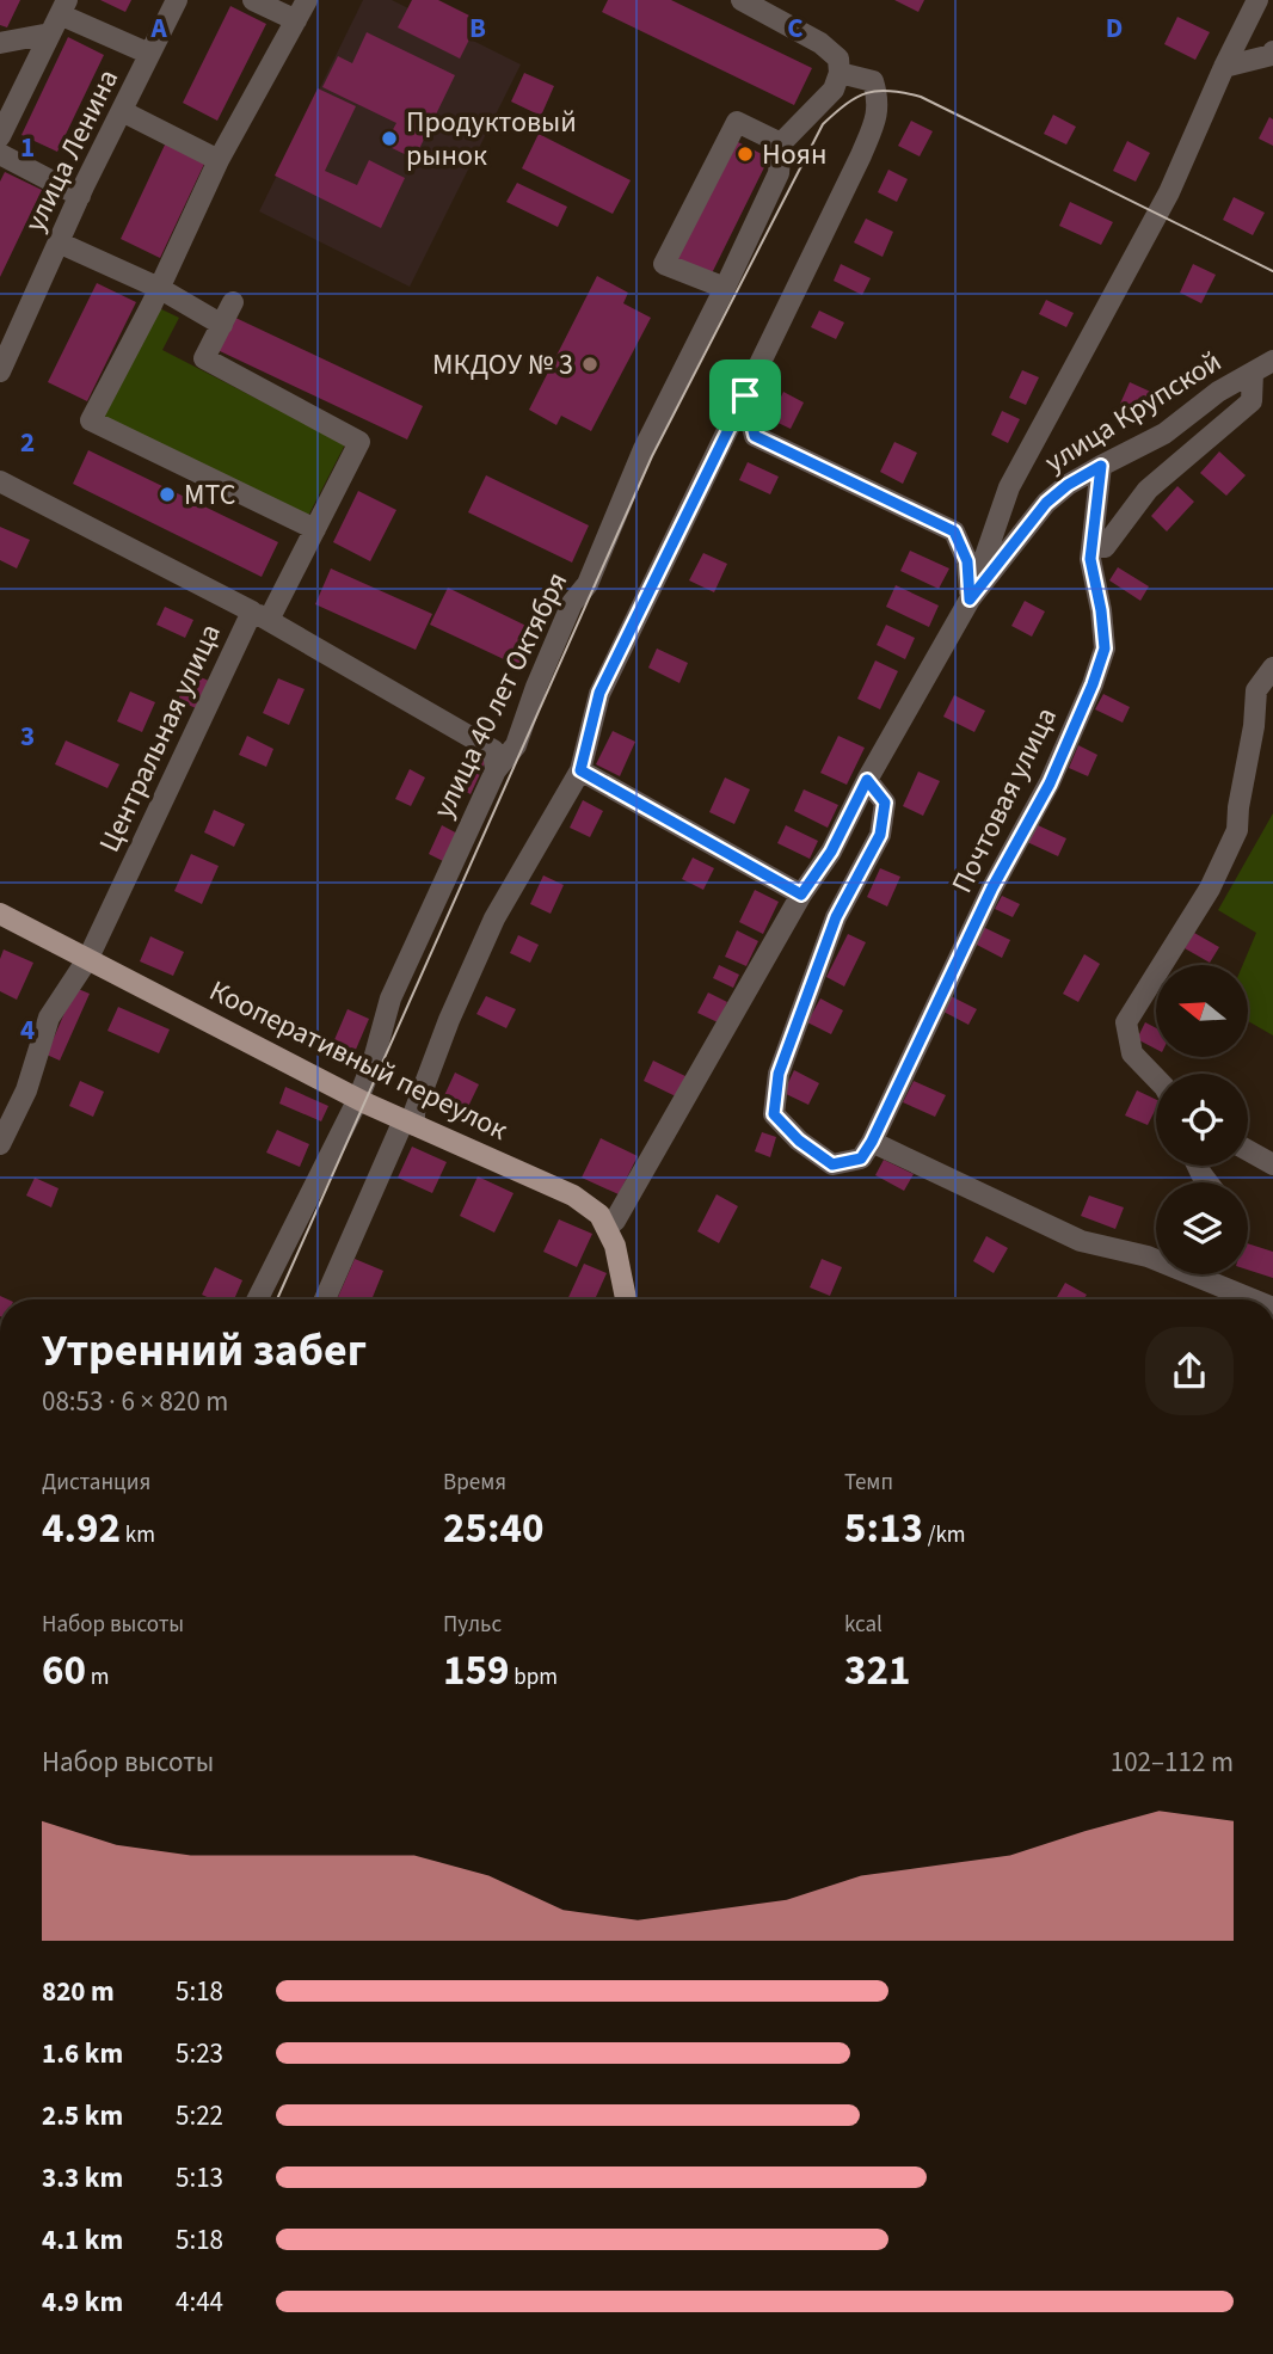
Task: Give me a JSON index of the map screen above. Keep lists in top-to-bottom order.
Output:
{
  "streets": {
    "main road": ["Кооперативный переулок"],
    "street": [
      "улица Ленина",
      "улица Крупской",
      "улица 40 лет Октября",
      "Центральная улица",
      "Почтовая улица"
    ]
  },
  "crossings": [
    ["улица Крупской", "Почтовая улица"],
    ["улица 40 лет Октября", "Кооперативный переулок"],
    ["Центральная улица", "Кооперативный переулок"]
  ],
  "places": [
    "Продуктовый рынок",
    "Ноян",
    "МКДОУ № 3",
    "МТС"
  ],
  "north": "left",
  "page": {
    "heading": ["Утренний забег", "08:53 · 6 × 820 m"],
    "stats": [
      ["Дистанция", "4.92 km"],
      ["Время", "25:40"],
      ["Темп", "5:13 /km"],
      ["Набор высоты", "60 m"],
      ["Пульс", "159 bpm"],
      ["kcal", "321"]
    ],
    "chart": ["Набор высоты", "102–112 m"],
    "list": [
      {
        "name": "820 m",
        "note": "5:18"
      },
      {
        "name": "1.6 km",
        "note": "5:23"
      },
      {
        "name": "2.5 km",
        "note": "5:22"
      },
      {
        "name": "3.3 km",
        "note": "5:13"
      },
      {
        "name": "4.1 km",
        "note": "5:18"
      },
      {
        "name": "4.9 km",
        "note": "4:44"
      }
    ]
  },
  "grid": {
    "columns": [
      "A",
      "B",
      "C",
      "D"
    ],
    "rows": [
      "1",
      "2",
      "3",
      "4"
    ]
  }
}
